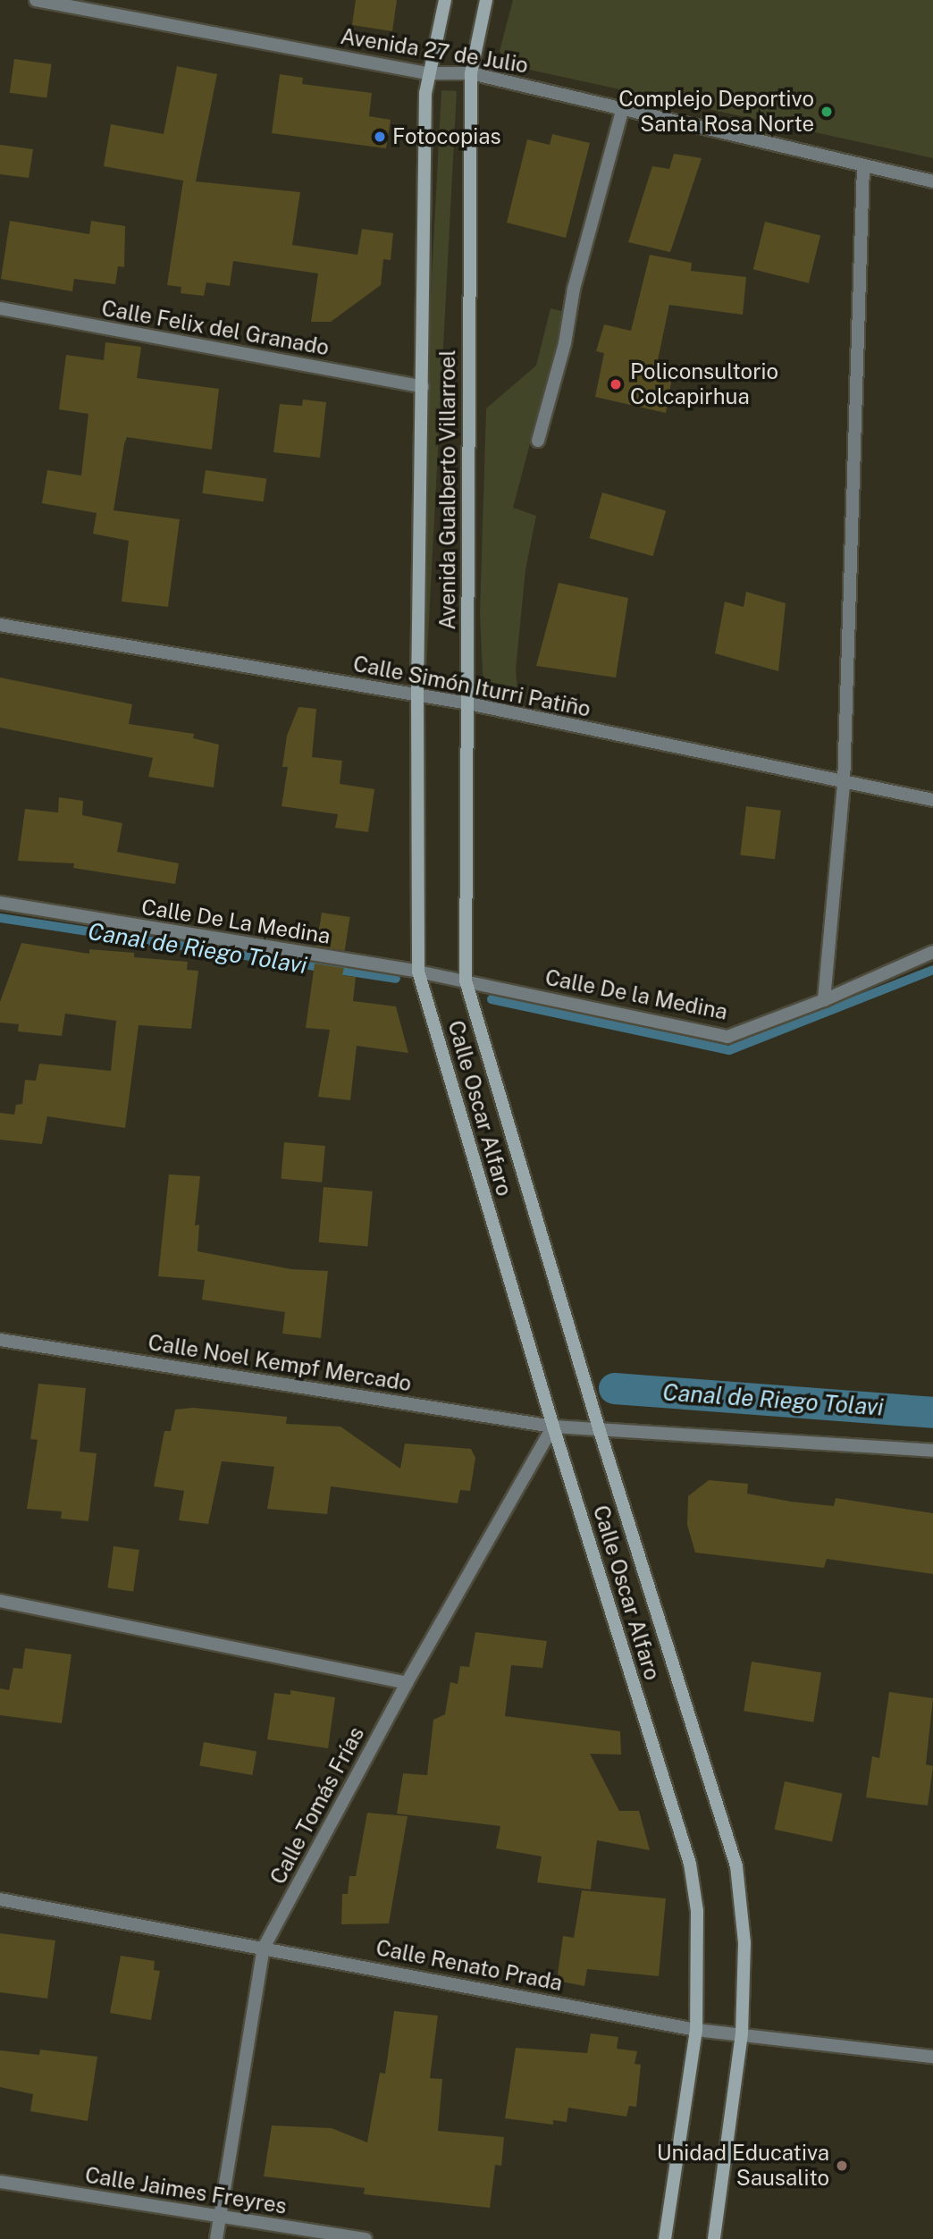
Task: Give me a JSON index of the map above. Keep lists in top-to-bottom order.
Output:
{
  "streets": {
    "main road": ["Avenida Gualberto Villarroel", "Calle Oscar Alfaro"],
    "street": [
      "Avenida 27 de Julio",
      "Calle Felix del Granado",
      "Calle Simón Iturri Patiño",
      "Calle De La Medina",
      "Calle De la Medina",
      "Calle Noel Kempf Mercado",
      "Calle Tomás Frías",
      "Calle Renato Prada",
      "Calle Jaimes Freyres"
    ]
  },
  "crossings": [
    ["Avenida 27 de Julio", "Avenida Gualberto Villarroel"],
    ["Calle Felix del Granado", "Avenida Gualberto Villarroel"],
    ["Avenida Gualberto Villarroel", "Calle Simón Iturri Patiño"],
    ["Avenida Gualberto Villarroel", "Calle De La Medina"],
    ["Avenida Gualberto Villarroel", "Calle De la Medina"],
    ["Avenida Gualberto Villarroel", "Calle Oscar Alfaro"],
    ["Calle De La Medina", "Calle De la Medina"],
    ["Calle De La Medina", "Calle Oscar Alfaro"],
    ["Calle De la Medina", "Calle Oscar Alfaro"],
    ["Calle Oscar Alfaro", "Calle Noel Kempf Mercado"],
    ["Calle Oscar Alfaro", "Calle Tomás Frías"],
    ["Calle Oscar Alfaro", "Calle Renato Prada"],
    ["Calle Noel Kempf Mercado", "Calle Tomás Frías"],
    ["Calle Tomás Frías", "Calle Renato Prada"],
    ["Calle Tomás Frías", "Calle Jaimes Freyres"]
  ],
  "water": ["Canal de Riego Tolavi"],
  "places": [
    "Complejo Deportivo Santa Rosa Norte",
    "Fotocopias",
    "Policonsultorio Colcapirhua",
    "Unidad Educativa Sausalito"
  ]
}
